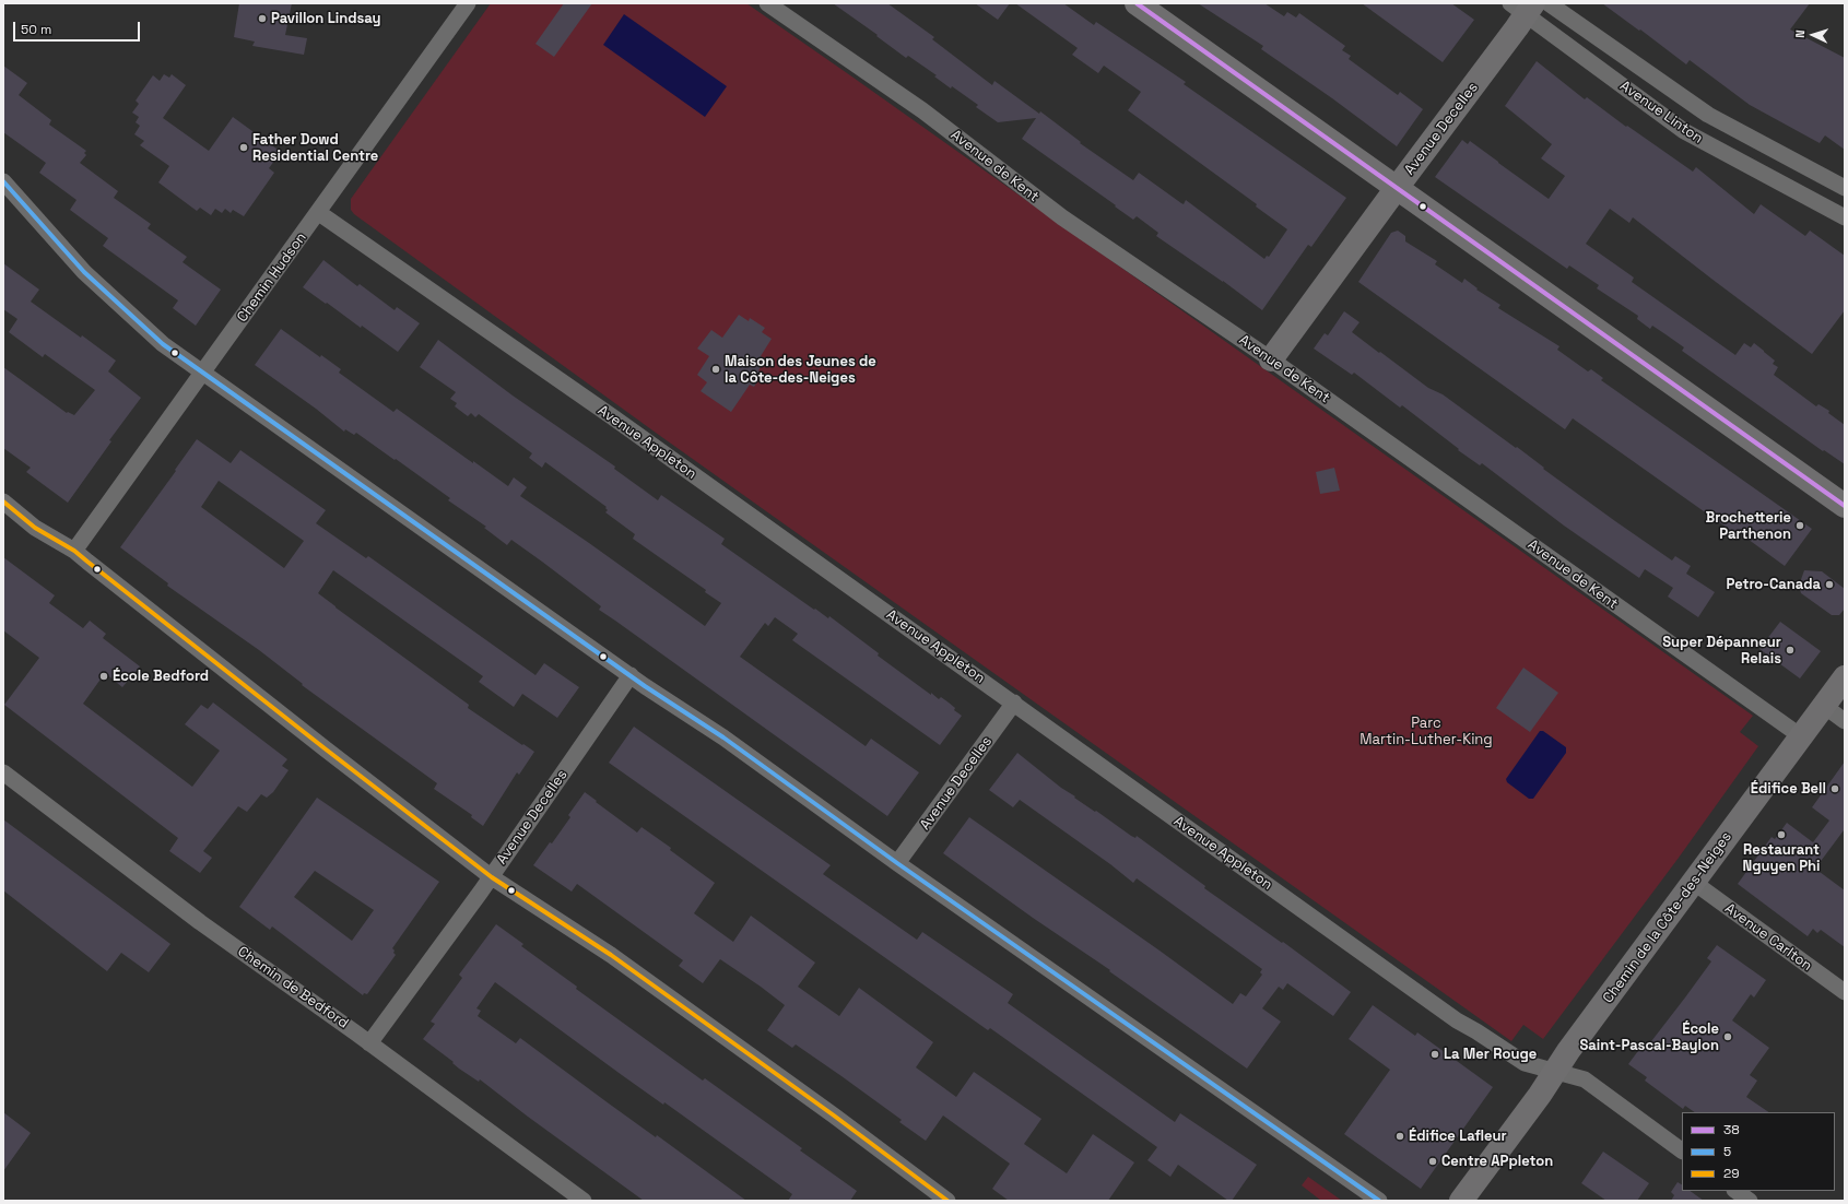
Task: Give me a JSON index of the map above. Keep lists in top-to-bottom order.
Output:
{
  "streets": {
    "main road": ["Avenue Decelles", "Chemin de la Côte-des-Neiges"],
    "street": [
      "Avenue Linton",
      "Avenue de Kent",
      "Chemin Hudson",
      "Avenue Appleton",
      "Avenue Carlton",
      "Chemin de Bedford"
    ]
  },
  "crossings": [
    ["Avenue Linton", "Avenue Decelles"],
    ["Avenue Decelles", "Avenue de Kent"],
    ["Avenue Decelles", "Avenue Appleton"],
    ["Avenue Decelles", "Chemin de Bedford"],
    ["Avenue de Kent", "Chemin de la Côte-des-Neiges"],
    ["Chemin Hudson", "Avenue Appleton"],
    ["Avenue Appleton", "Chemin de la Côte-des-Neiges"],
    ["Chemin de la Côte-des-Neiges", "Avenue Carlton"]
  ],
  "parks": ["Parc Martin-Luther-King"],
  "places": [
    "Pavillon Lindsay",
    "Father Dowd Residential Centre",
    "Maison des Jeunes de la Côte-des-Neiges",
    "Brochetterie Parthenon",
    "Petro-Canada",
    "Super Dépanneur Relais",
    "École Bedford",
    "Édifice Bell",
    "Restaurant Nguyen Phi",
    "École Saint-Pascal-Baylon",
    "La Mer Rouge",
    "Édifice Lafleur",
    "Centre APpleton"
  ],
  "lines": ["transit line 38", "transit line 5", "transit line 29"],
  "legend": ["38", "5", "29"],
  "scale_bar": "50 m",
  "north": "left"
}
